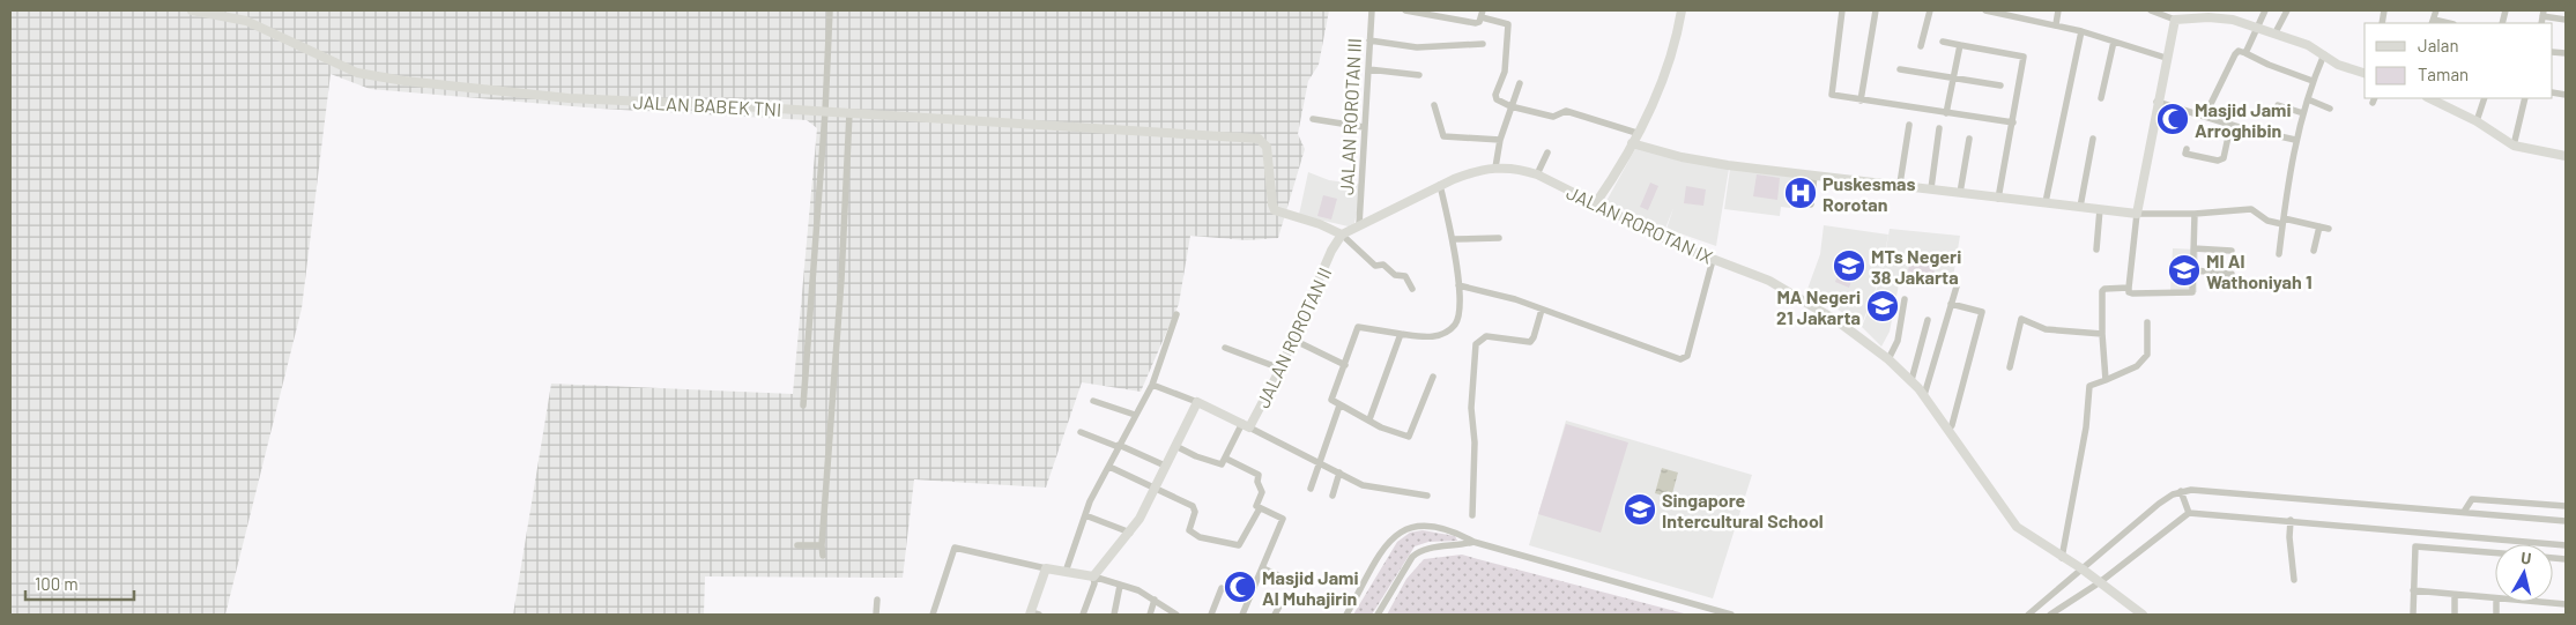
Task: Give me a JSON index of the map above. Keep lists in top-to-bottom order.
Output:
{
  "streets": {
    "street": [
      "JALAN BABEK TNI",
      "JALAN ROROTAN III",
      "JALAN ROROTAN IX",
      "JALAN ROROTAN II"
    ]
  },
  "crossings": [
    ["JALAN BABEK TNI", "JALAN ROROTAN IX"],
    ["JALAN BABEK TNI", "JALAN ROROTAN II"],
    ["JALAN ROROTAN III", "JALAN ROROTAN IX"],
    ["JALAN ROROTAN IX", "JALAN ROROTAN II"]
  ],
  "places": {
    "mosque": ["Masjid Jami Arroghibin", "Masjid Jami Al Muhajirin"],
    "hospital": ["Puskesmas Rorotan"],
    "school or university": [
      "MTs Negeri 38 Jakarta",
      "MI Al Wathoniyah 1",
      "MA Negeri 21 Jakarta",
      "Singapore Intercultural School"
    ]
  },
  "legend": ["Jalan", "Taman"],
  "scale_bar": "100 m",
  "north": "top"
}
